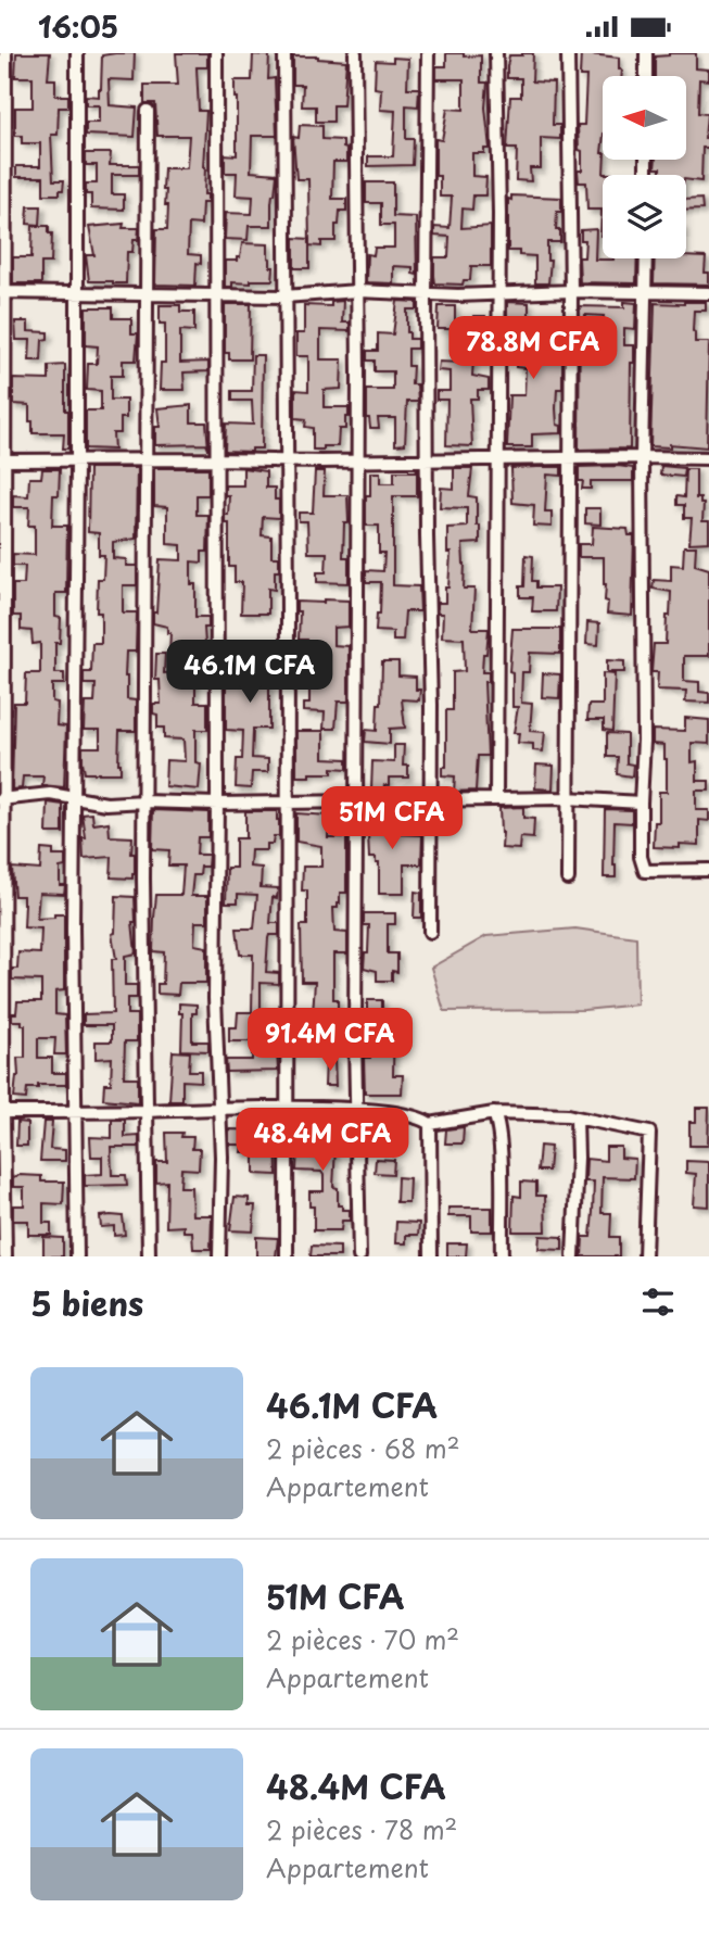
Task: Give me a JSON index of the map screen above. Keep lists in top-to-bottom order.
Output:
{
  "north": "left",
  "page": {
    "status": "16:05",
    "price": [
      "78.8M CFA",
      "46.1M CFA",
      "51M CFA",
      "91.4M CFA",
      "48.4M CFA"
    ],
    "heading": "5 biens",
    "list": [
      {
        "name": "46.1M CFA",
        "note": "2 pièces · 68 m² · Appartement"
      },
      {
        "name": "51M CFA",
        "note": "2 pièces · 70 m² · Appartement"
      },
      {
        "name": "48.4M CFA",
        "note": "2 pièces · 78 m² · Appartement"
      }
    ]
  }
}
